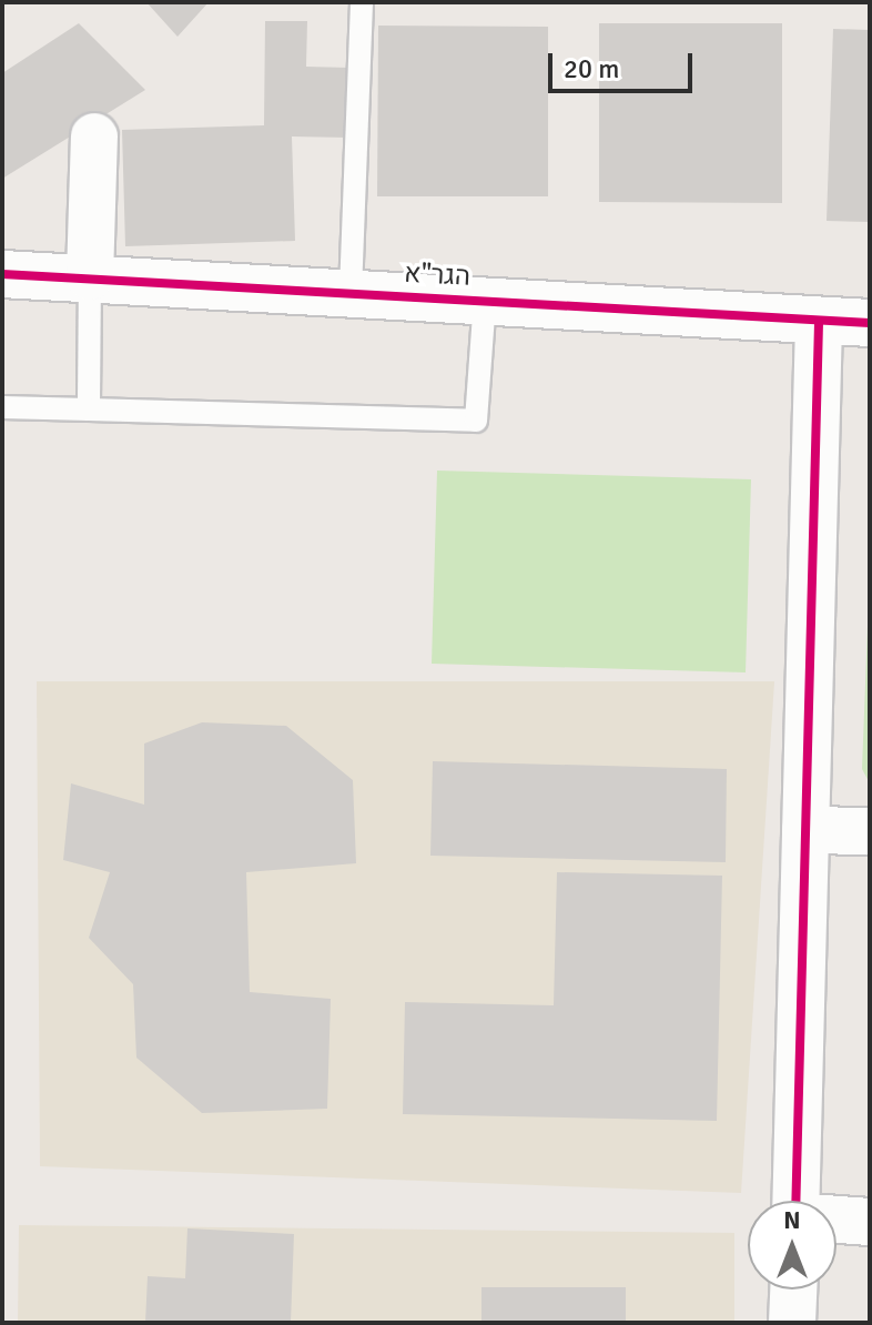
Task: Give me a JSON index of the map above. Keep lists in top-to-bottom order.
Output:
{
  "streets": {
    "street": ["הגר\"א"]
  },
  "scale_bar": "20 m",
  "north": "top"
}
